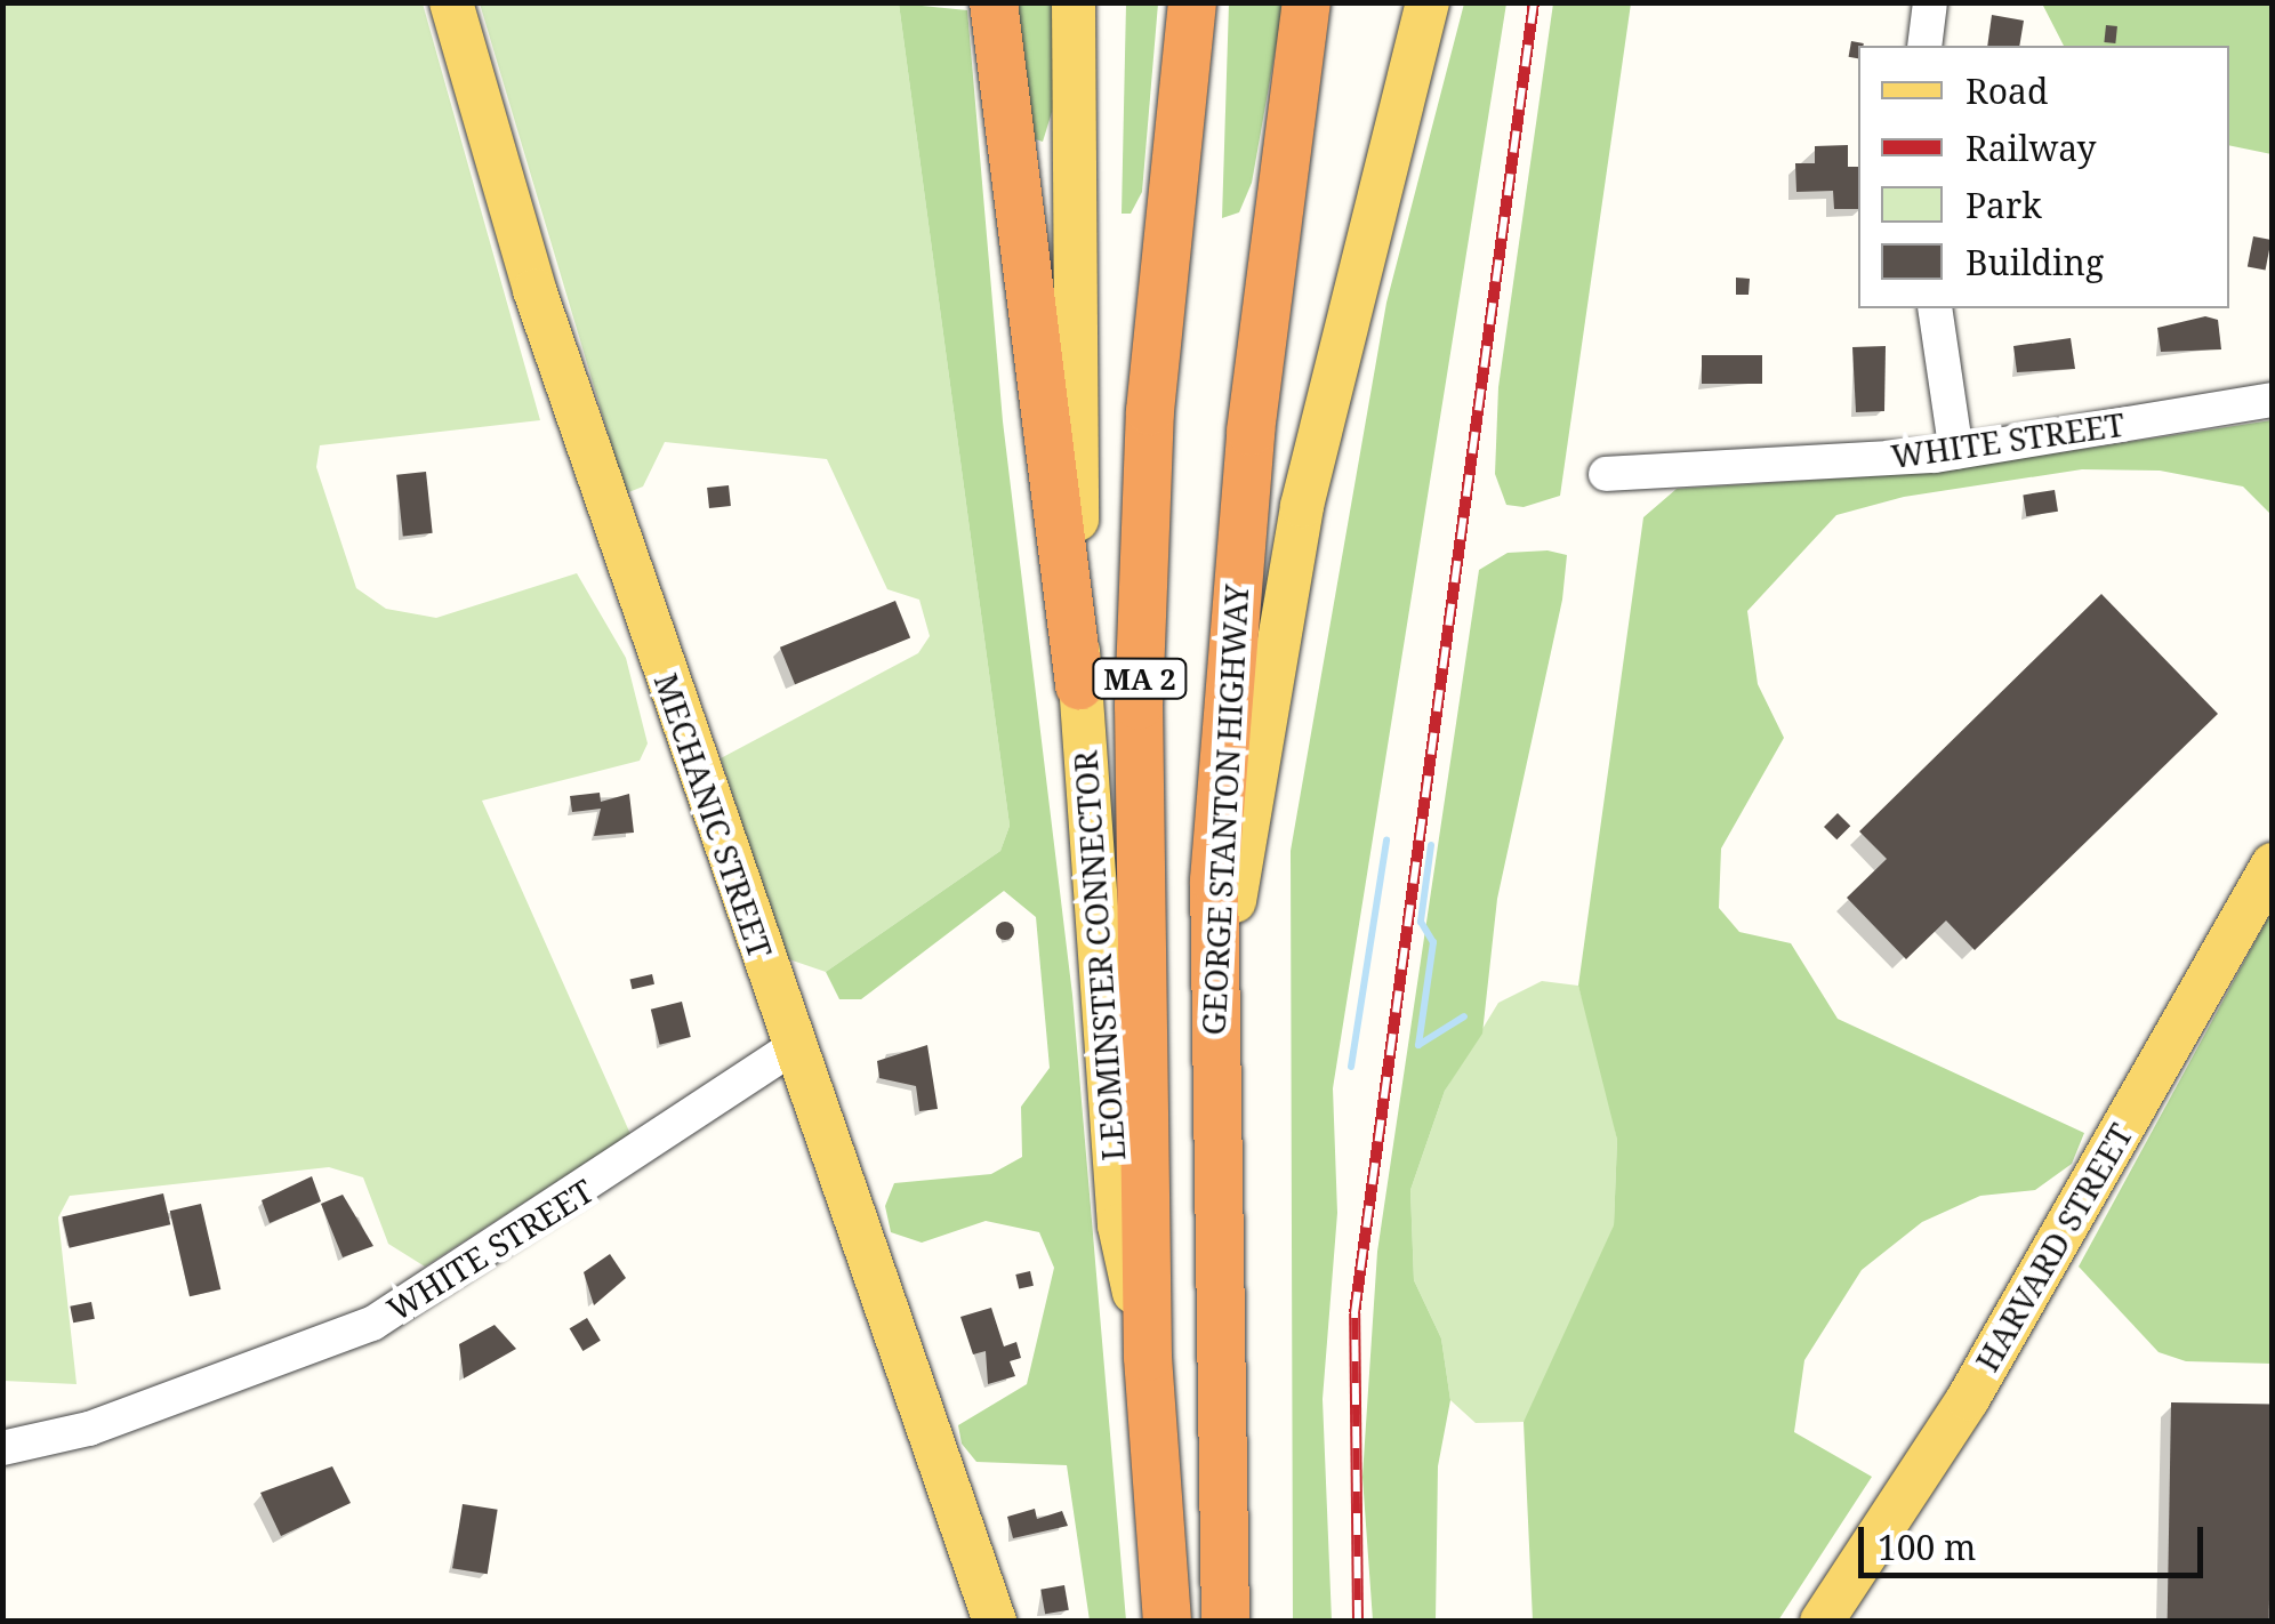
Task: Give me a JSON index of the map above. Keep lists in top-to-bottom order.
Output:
{
  "streets": {
    "highway": ["MA 2", "GEORGE STANTON HIGHWAY"],
    "main road": ["MECHANIC STREET", "LEOMINSTER CONNECTOR", "HARVARD STREET"],
    "street": ["WHITE STREET"]
  },
  "crossings": [
    ["WHITE STREET", "MECHANIC STREET"],
    ["MA 2", "LEOMINSTER CONNECTOR"]
  ],
  "legend": [
    "Road",
    "Railway",
    "Park",
    "Building"
  ],
  "scale_bar": "100 m"
}
